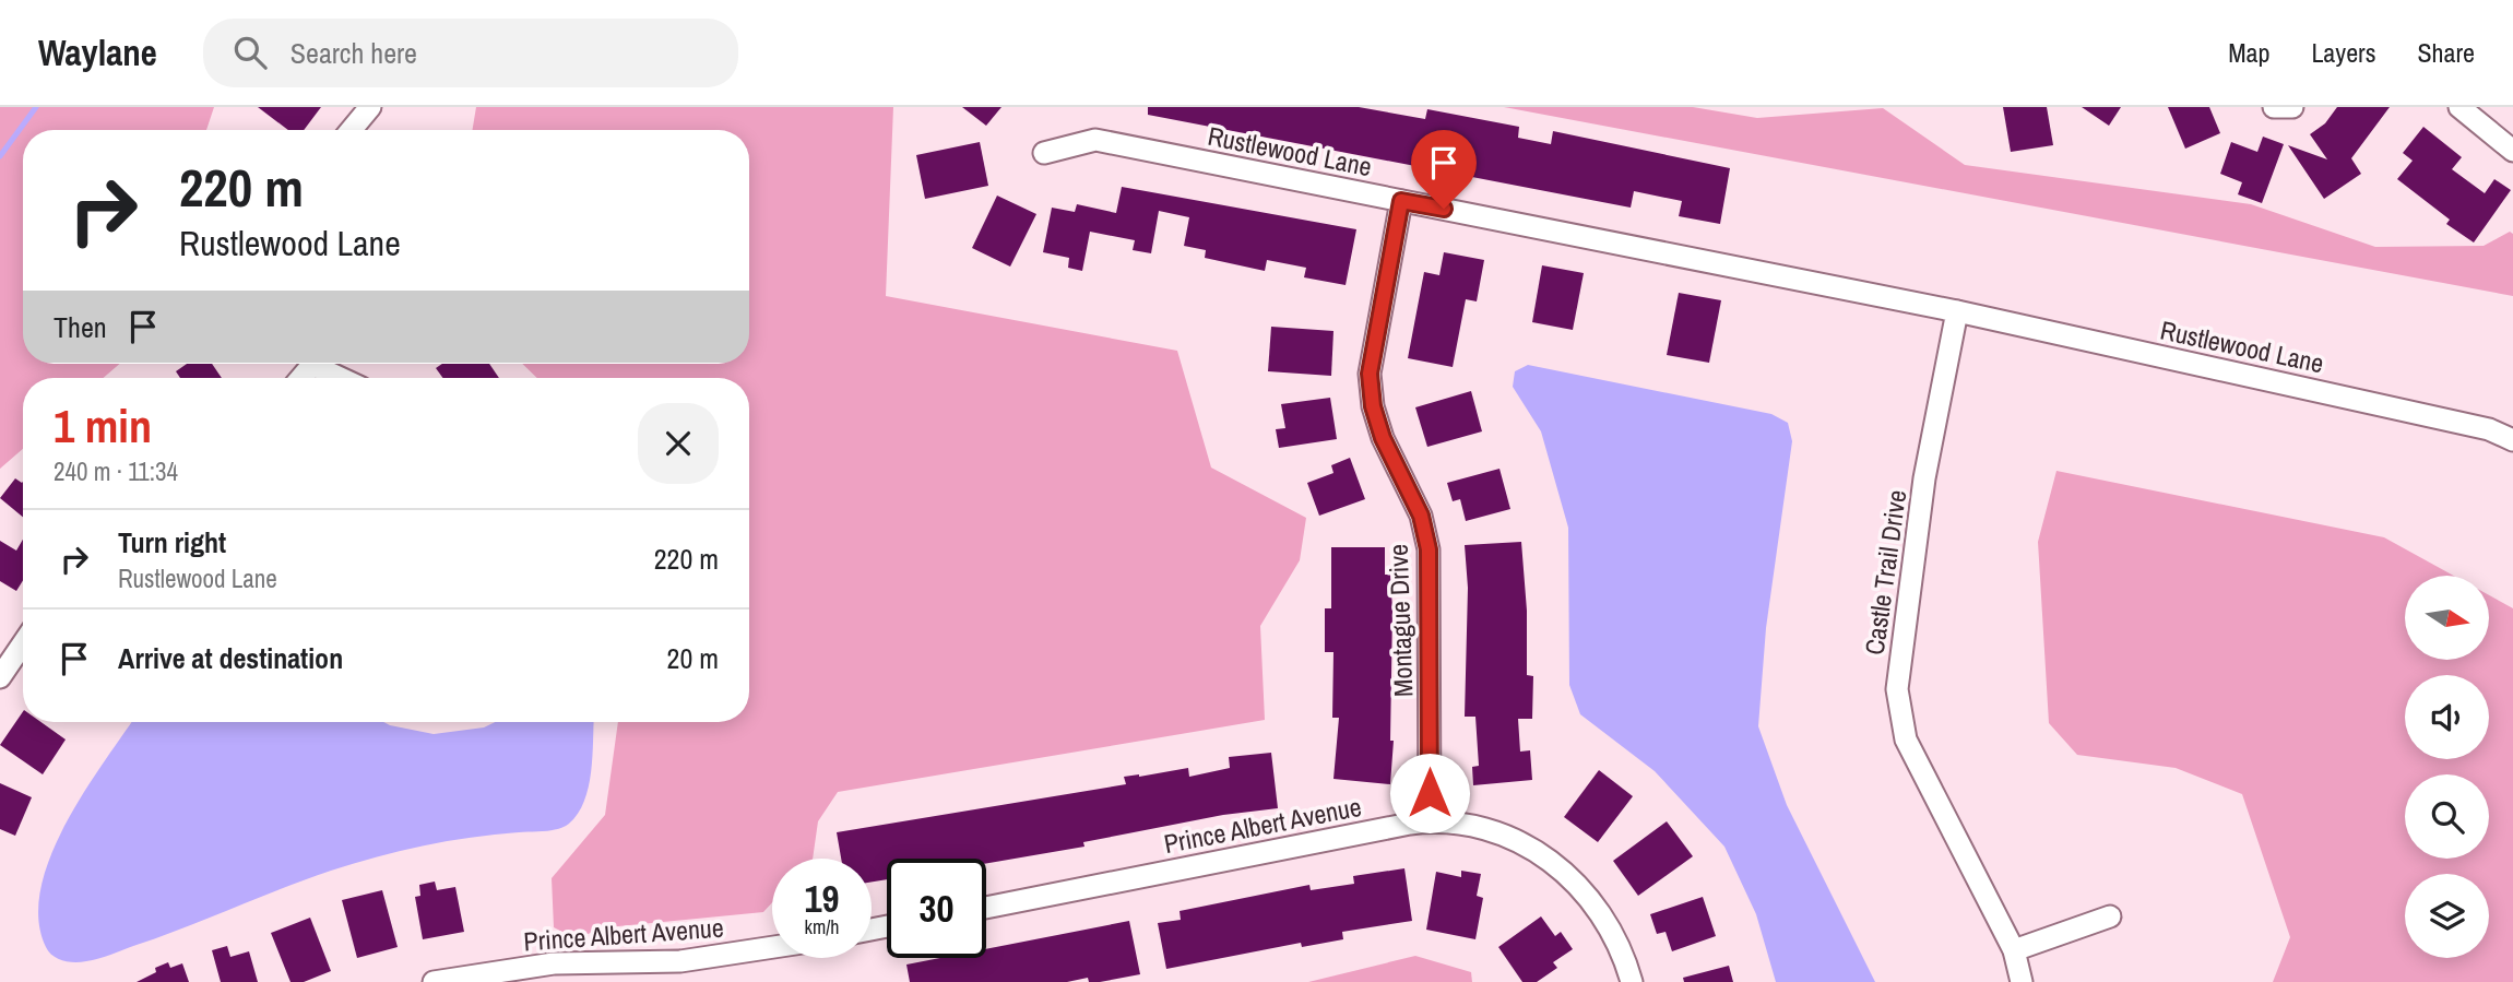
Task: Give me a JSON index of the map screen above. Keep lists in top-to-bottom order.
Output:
{
  "streets": {
    "street": [
      "Rustlewood Lane",
      "Castle Trail Drive",
      "Montague Drive",
      "Prince Albert Avenue"
    ]
  },
  "crossings": [
    ["Rustlewood Lane", "Castle Trail Drive"],
    ["Rustlewood Lane", "Montague Drive"],
    ["Montague Drive", "Prince Albert Avenue"]
  ],
  "north": "right",
  "page": {
    "header": "Waylane",
    "search": "Search here",
    "nav": ["Map", "Layers", "Share"],
    "turn": ["220 m", "Rustlewood Lane"],
    "then": "Then",
    "heading": ["1 min", "240 m · 11:34"],
    "list": [
      {
        "name": "Turn right",
        "note": "Rustlewood Lane",
        "value": "220 m"
      },
      {
        "name": "Arrive at destination",
        "value": "20 m"
      }
    ],
    "speed": "19 km/h",
    "limit": "30"
  }
}
